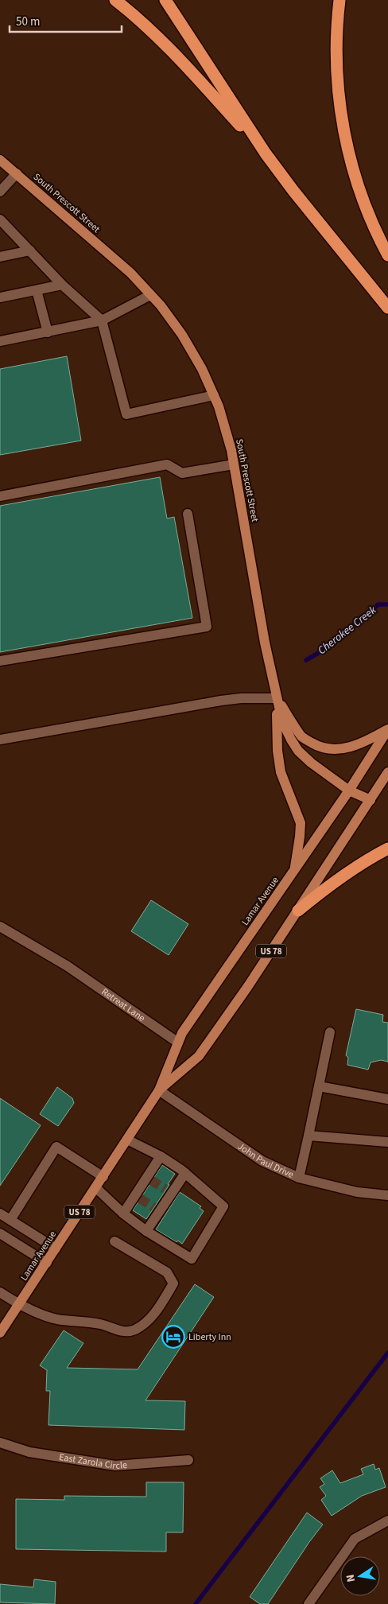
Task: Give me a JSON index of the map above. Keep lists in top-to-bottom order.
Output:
{
  "streets": {
    "main road": ["South Prescott Street", "Lamar Avenue", "US 78"],
    "street": ["Retreat Lane", "John Paul Drive", "East Zarola Circle"]
  },
  "crossings": [
    ["South Prescott Street", "Lamar Avenue"],
    ["Lamar Avenue", "Retreat Lane"],
    ["Lamar Avenue", "John Paul Drive"]
  ],
  "water": ["Cherokee Creek"],
  "places": {
    "hotel": ["Liberty Inn"]
  },
  "scale_bar": "50 m",
  "north": "left"
}
